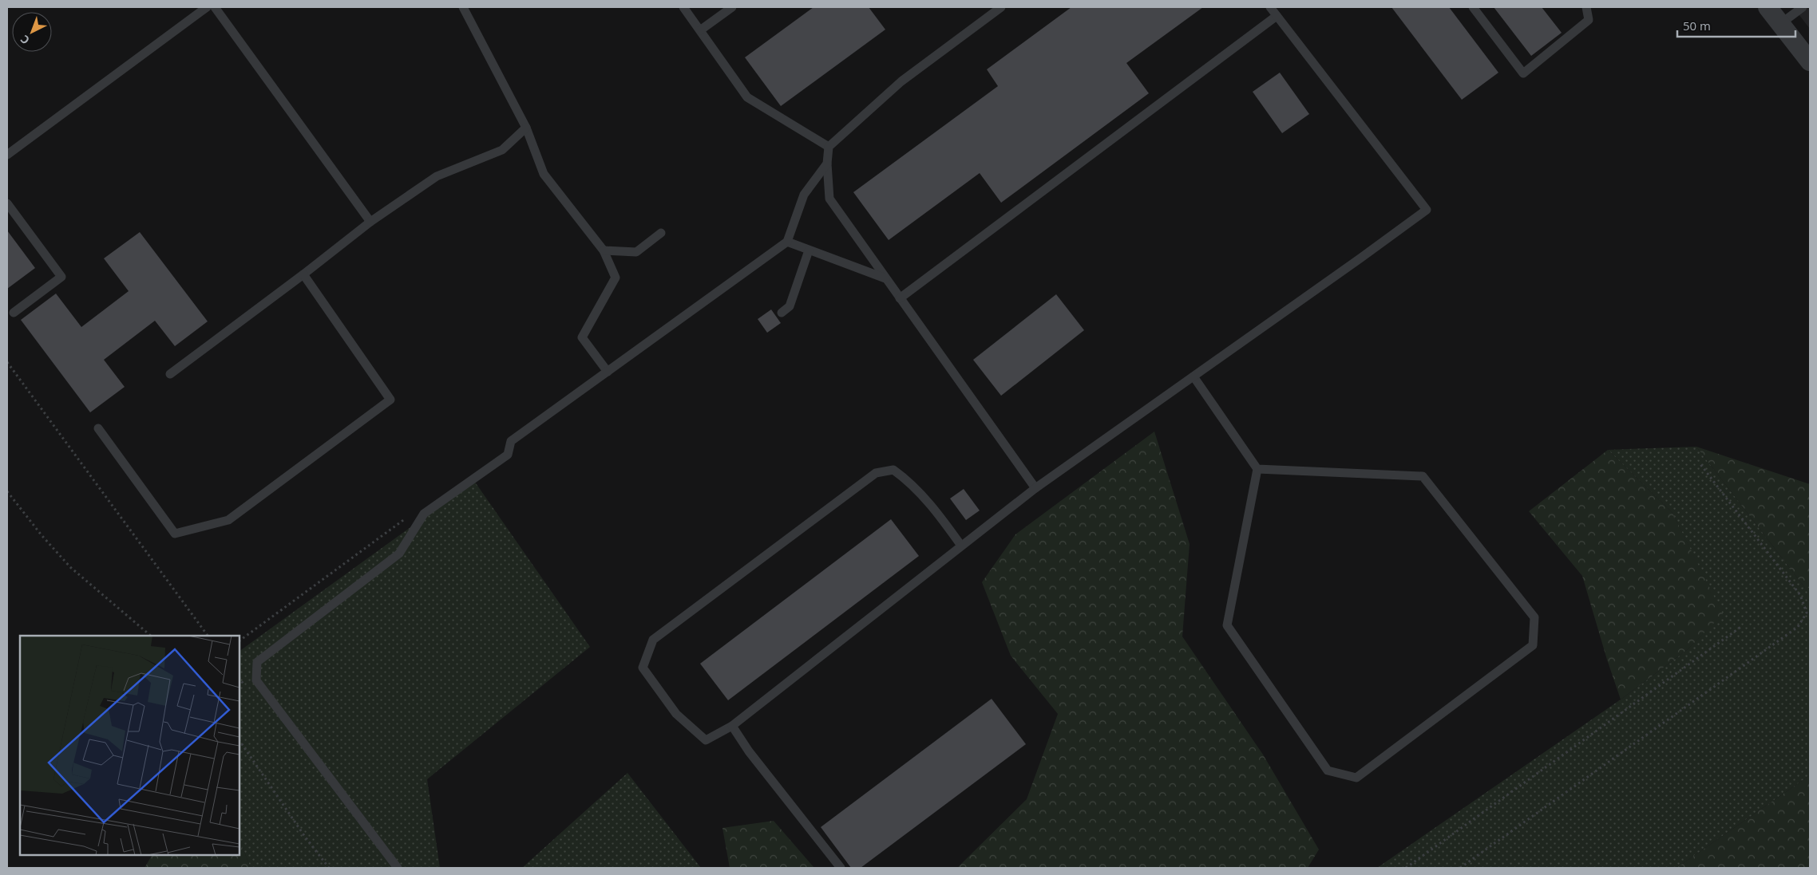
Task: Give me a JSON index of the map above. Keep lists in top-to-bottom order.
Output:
{
  "scale_bar": "50 m",
  "north": "bottom left"
}
